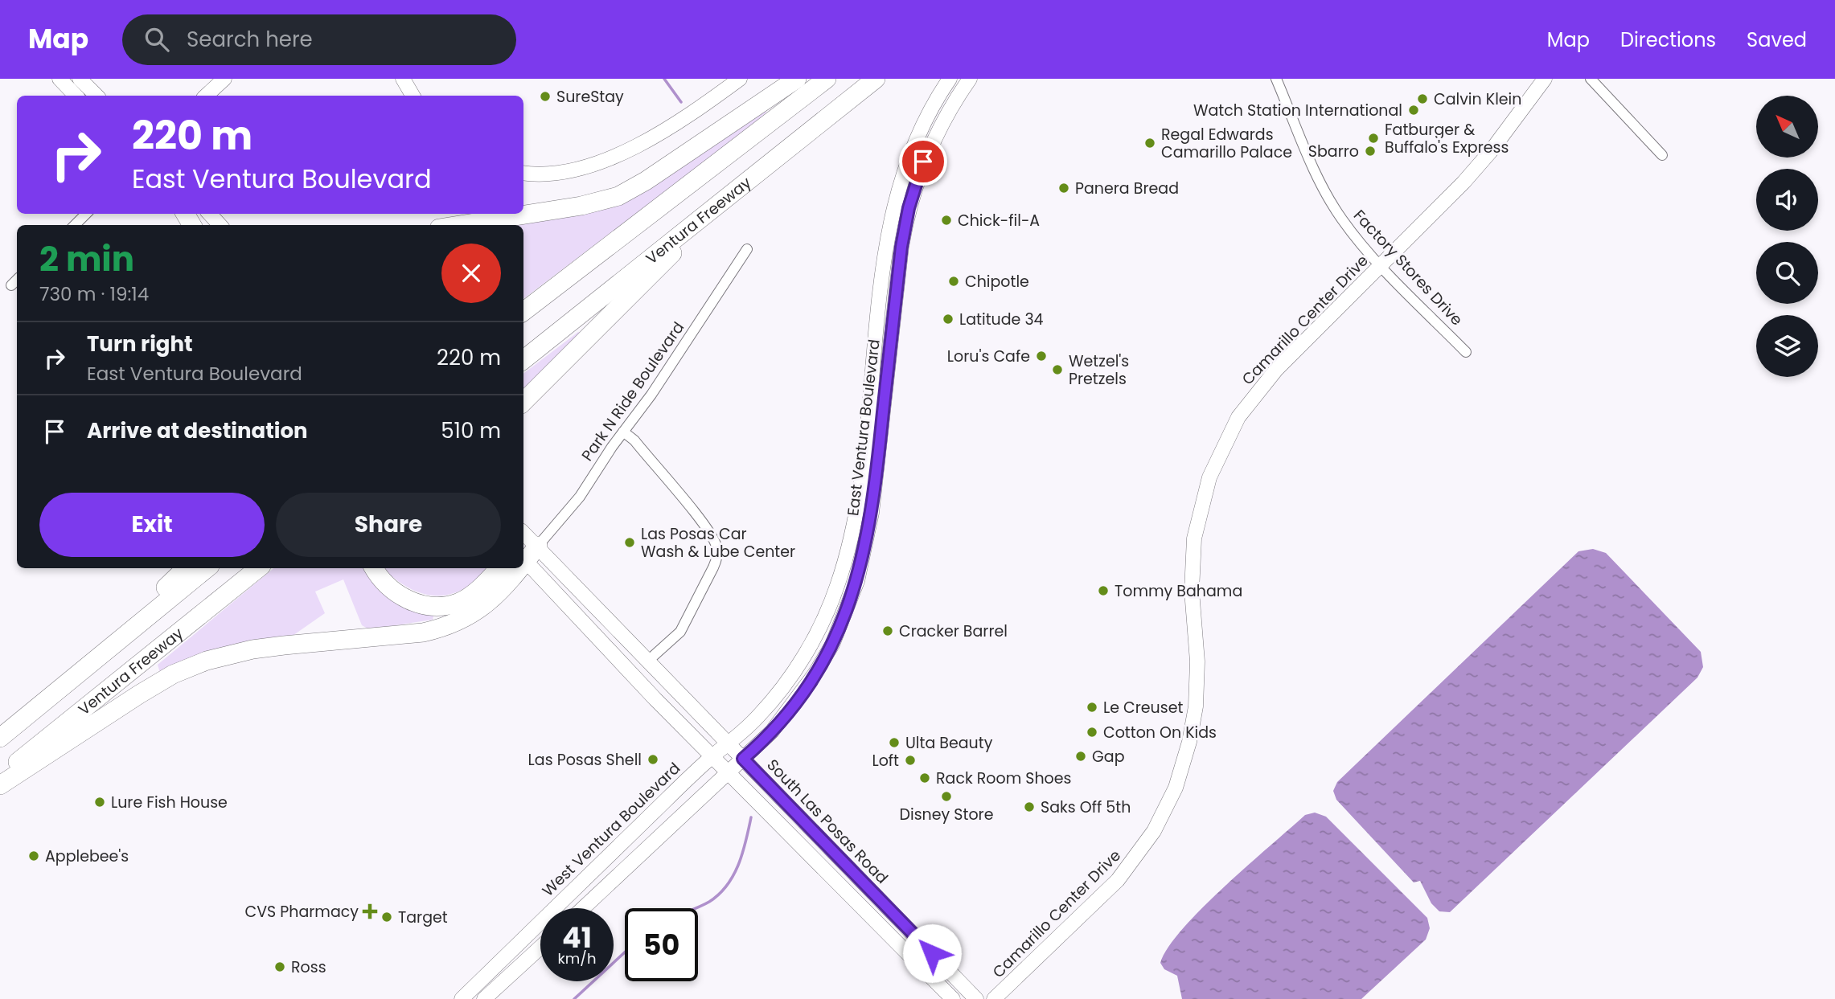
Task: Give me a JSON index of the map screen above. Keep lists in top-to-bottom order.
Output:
{
  "streets": {
    "highway": ["Ventura Freeway"],
    "main road": [
      "Camarillo Center Drive",
      "East Ventura Boulevard",
      "South Las Posas Road",
      "West Ventura Boulevard"
    ],
    "street": ["Factory Stores Drive", "Park N Ride Boulevard"]
  },
  "crossings": [
    ["Factory Stores Drive", "Camarillo Center Drive"],
    ["Park N Ride Boulevard", "South Las Posas Road"],
    ["East Ventura Boulevard", "South Las Posas Road"],
    ["East Ventura Boulevard", "West Ventura Boulevard"]
  ],
  "places": {
    "other": [
      "SureStay",
      "Calvin Klein",
      "Watch Station International",
      "Fatburger & Buffalo's Express",
      "Regal Edwards Camarillo Palace",
      "Sbarro",
      "Panera Bread",
      "Chick-fil-A",
      "Chipotle",
      "Latitude 34",
      "Loru's Cafe",
      "Wetzel's Pretzels",
      "Las Posas Car Wash & Lube Center",
      "Tommy Bahama",
      "Cracker Barrel",
      "Le Creuset",
      "Cotton On Kids",
      "Ulta Beauty",
      "Gap",
      "Las Posas Shell",
      "Loft",
      "Rack Room Shoes",
      "Disney Store",
      "Lure Fish House",
      "Saks Off 5th",
      "Applebee's",
      "Target",
      "Ross"
    ],
    "health": ["CVS Pharmacy"]
  },
  "north": "top left",
  "page": {
    "header": "Map",
    "search": "Search here",
    "nav": ["Map", "Directions", "Saved"],
    "turn": ["220 m", "East Ventura Boulevard"],
    "heading": ["2 min", "730 m · 19:14"],
    "list": [
      {
        "name": "Turn right",
        "note": "East Ventura Boulevard",
        "value": "220 m"
      },
      {
        "name": "Arrive at destination",
        "value": "510 m"
      }
    ],
    "buttons": ["Exit", "Share"],
    "speed": "41 km/h",
    "limit": "50"
  }
}
